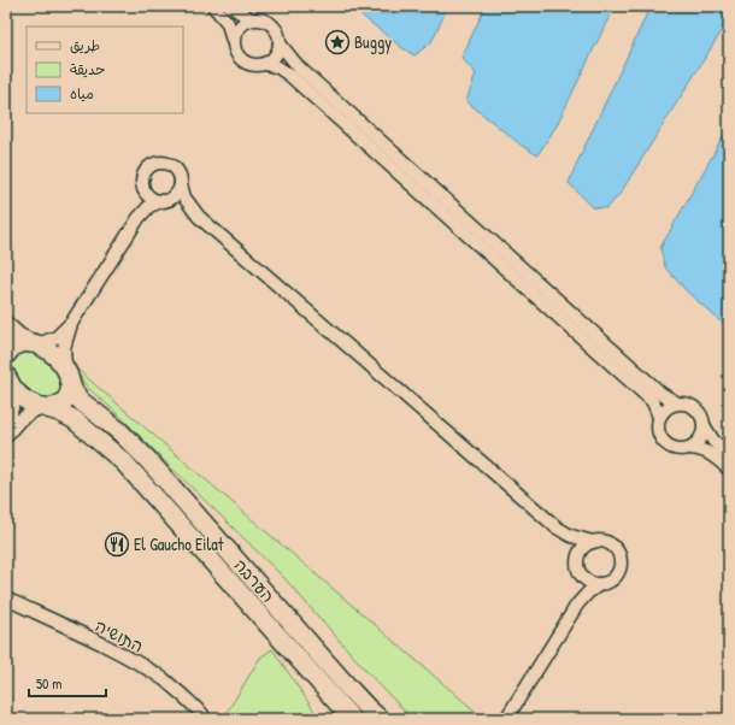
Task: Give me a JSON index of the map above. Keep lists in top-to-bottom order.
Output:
{
  "streets": {
    "highway": ["הערבה"],
    "street": ["התושיה"]
  },
  "places": {
    "place": ["Buggy"],
    "restaurant": ["El Gaucho Eilat"]
  },
  "legend": ["طريق", "حديقة", "مياه"],
  "scale_bar": "50 m"
}
